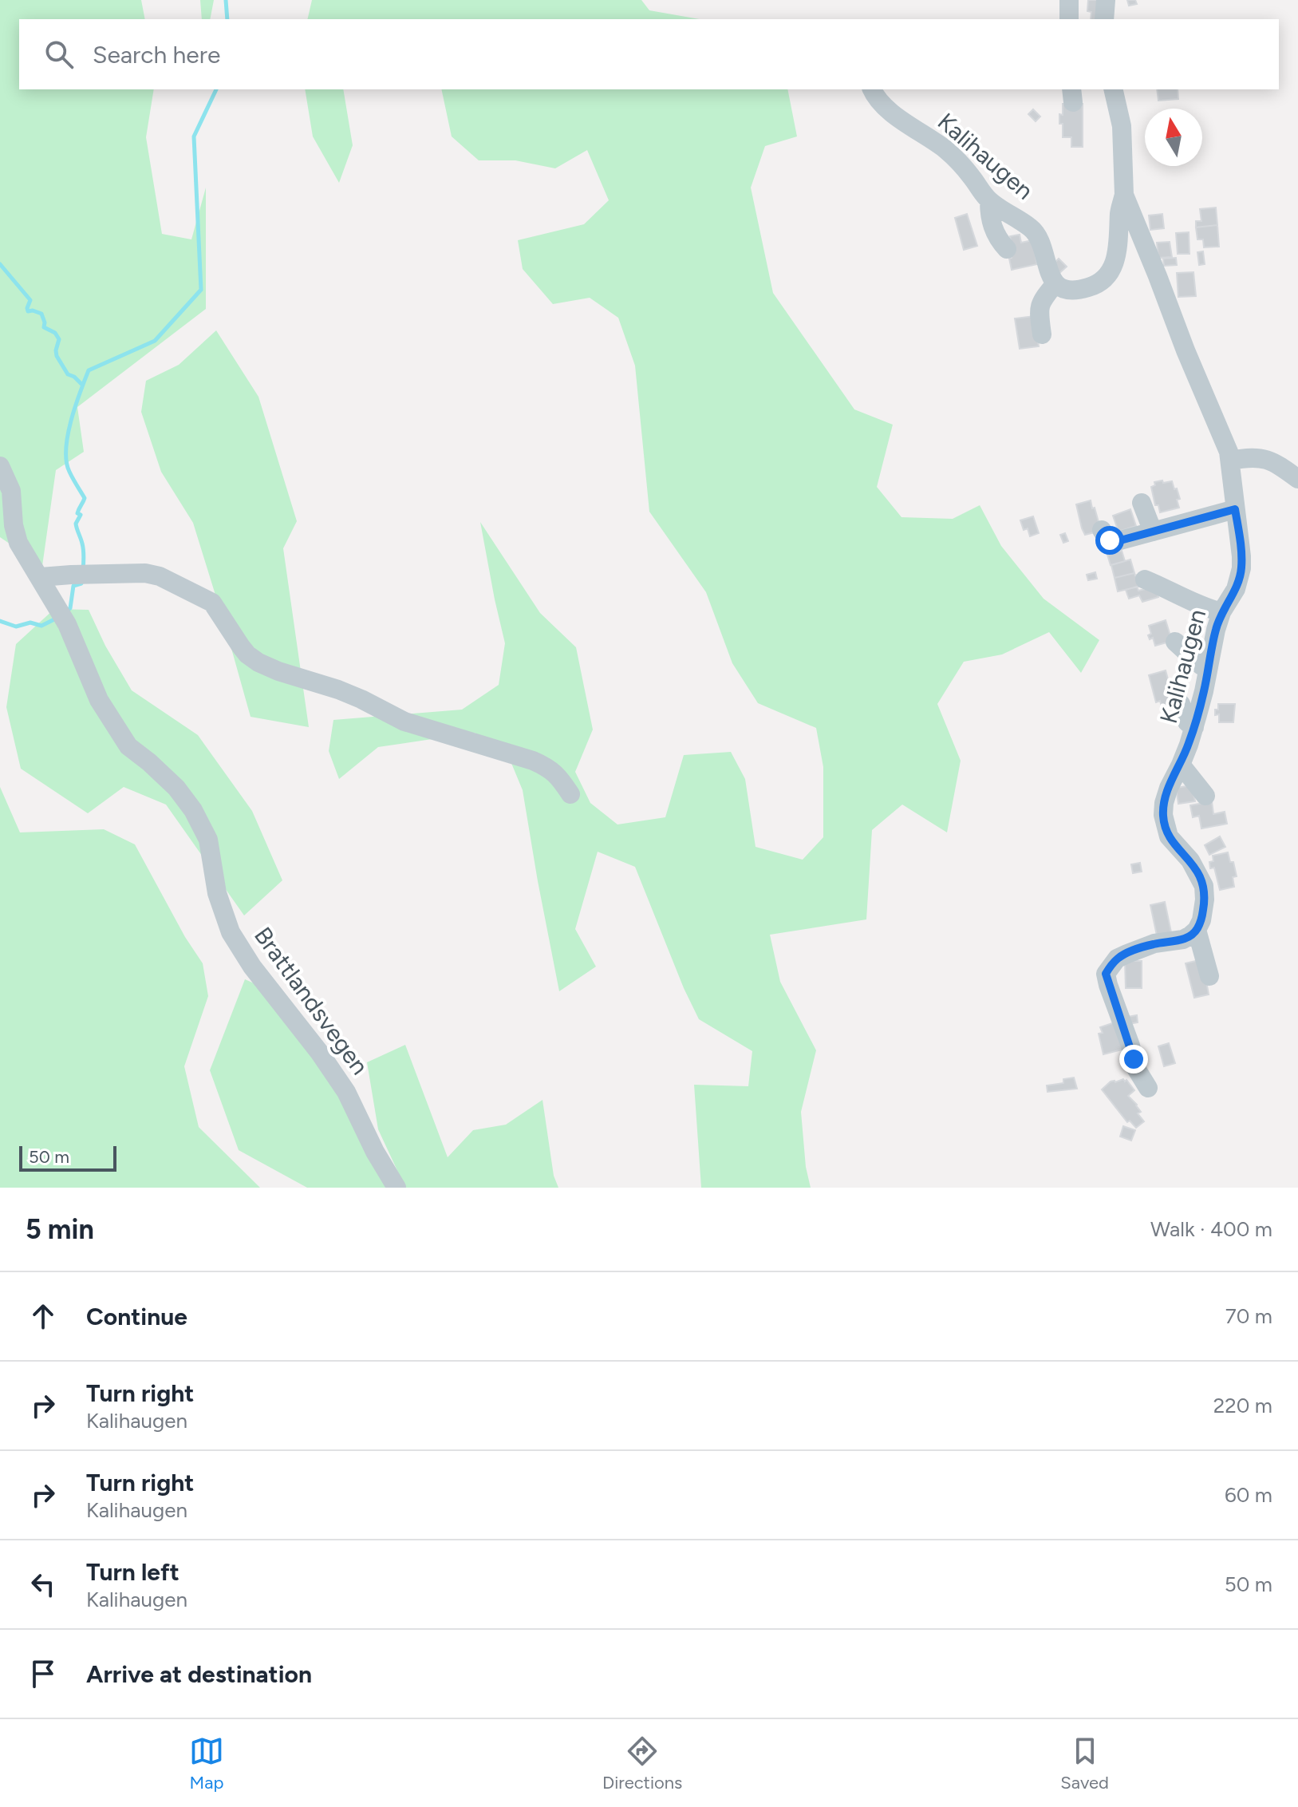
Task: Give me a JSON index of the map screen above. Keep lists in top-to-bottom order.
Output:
{
  "streets": {
    "street": ["Kalihaugen", "Brattlandsvegen"]
  },
  "scale_bar": "50 m",
  "north": "top",
  "page": {
    "search": "Search here",
    "scale": "50 m",
    "heading": ["5 min", "Walk · 400 m"],
    "list": [
      ["Continue", "70 m"],
      ["Turn right", "Kalihaugen", "220 m"],
      ["Turn right", "Kalihaugen", "60 m"],
      ["Turn left", "Kalihaugen", "50 m"],
      "Arrive at destination"
    ],
    "nav": ["Map", "Directions", "Saved"]
  }
}
